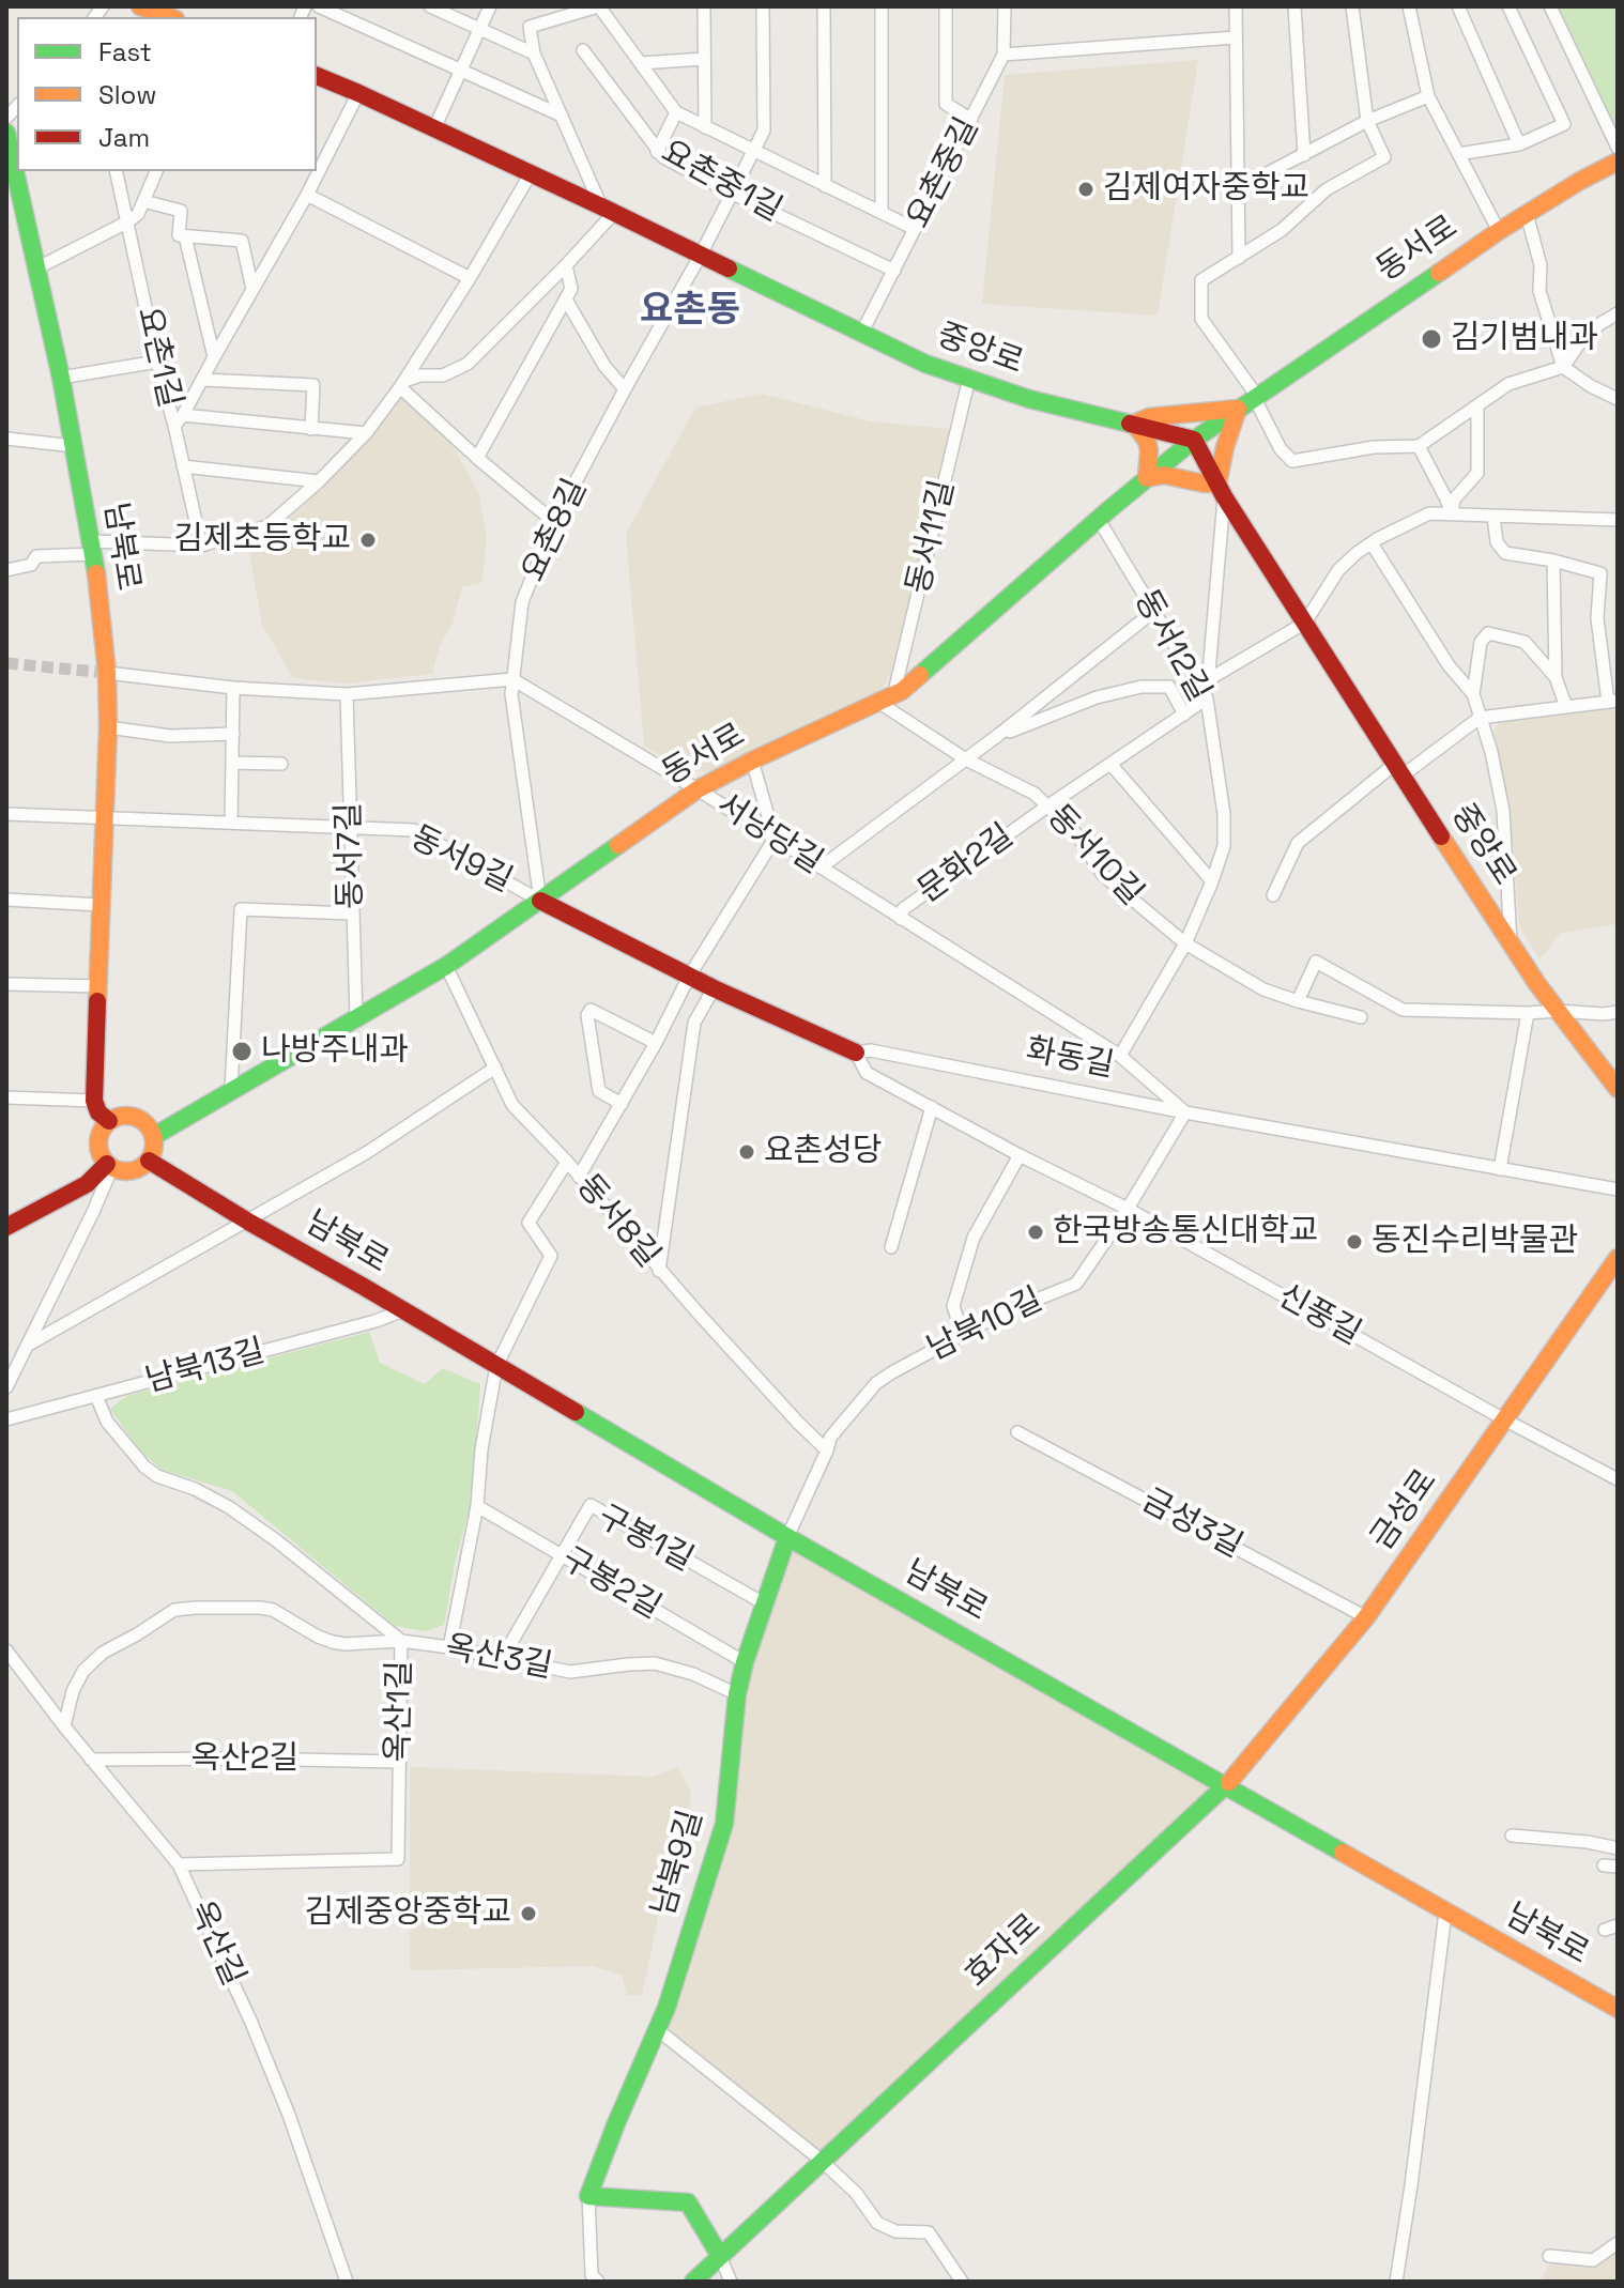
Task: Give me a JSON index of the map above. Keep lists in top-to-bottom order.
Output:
{
  "streets": {
    "main road": [
      "동서로",
      "중앙로",
      "남북로",
      "화동길",
      "금성로",
      "남북9길",
      "효자로"
    ],
    "street": [
      "요촌중길",
      "요촌중1길",
      "요촌1길",
      "요촌8길",
      "동서11길",
      "동서12길",
      "서낭당길",
      "동서7길",
      "동서10길",
      "동서9길",
      "문화2길",
      "동서8길",
      "신풍길",
      "남북10길",
      "남북13길",
      "금성3길",
      "구봉1길",
      "구봉2길",
      "옥산3길",
      "옥산1길",
      "옥산2길",
      "옥산길"
    ]
  },
  "crossings": [
    ["요촌중길", "요촌중1길"],
    ["요촌중길", "중앙로"],
    ["동서로", "중앙로"],
    ["동서로", "동서11길"],
    ["동서로", "남북로"],
    ["동서로", "동서12길"],
    ["동서로", "서낭당길"],
    ["동서로", "동서7길"],
    ["동서로", "동서10길"],
    ["동서로", "동서9길"],
    ["동서로", "화동길"],
    ["동서로", "동서8길"],
    ["중앙로", "요촌8길"],
    ["중앙로", "동서11길"],
    ["요촌8길", "서낭당길"],
    ["요촌8길", "동서9길"],
    ["동서11길", "동서10길"],
    ["남북로", "동서9길"],
    ["남북로", "동서8길"],
    ["남북로", "남북10길"],
    ["남북로", "남북13길"],
    ["남북로", "금성로"],
    ["남북로", "남북9길"],
    ["남북로", "효자로"],
    ["동서12길", "서낭당길"],
    ["동서12길", "동서10길"],
    ["동서12길", "문화2길"],
    ["서낭당길", "동서9길"],
    ["서낭당길", "문화2길"],
    ["서낭당길", "화동길"],
    ["서낭당길", "남북10길"],
    ["동서7길", "동서9길"],
    ["동서10길", "문화2길"],
    ["동서9길", "화동길"],
    ["화동길", "신풍길"],
    ["화동길", "남북10길"],
    ["동서8길", "남북10길"],
    ["신풍길", "남북10길"],
    ["신풍길", "금성로"],
    ["남북10길", "남북9길"],
    ["남북13길", "옥산1길"],
    ["금성로", "금성3길"],
    ["금성로", "효자로"],
    ["구봉1길", "구봉2길"],
    ["구봉1길", "옥산3길"],
    ["구봉1길", "남북9길"],
    ["구봉2길", "남북9길"],
    ["옥산3길", "옥산1길"],
    ["옥산3길", "남북9길"],
    ["옥산3길", "옥산길"],
    ["옥산1길", "옥산2길"],
    ["옥산1길", "옥산길"],
    ["옥산2길", "옥산길"]
  ],
  "districts": ["요촌동"],
  "places": [
    "김제여자중학교",
    "김기범내과",
    "김제초등학교",
    "나방주내과",
    "요촌성당",
    "한국방송통신대학교",
    "동진수리박물관",
    "김제중앙중학교"
  ],
  "legend": ["Fast", "Slow", "Jam"]
}
